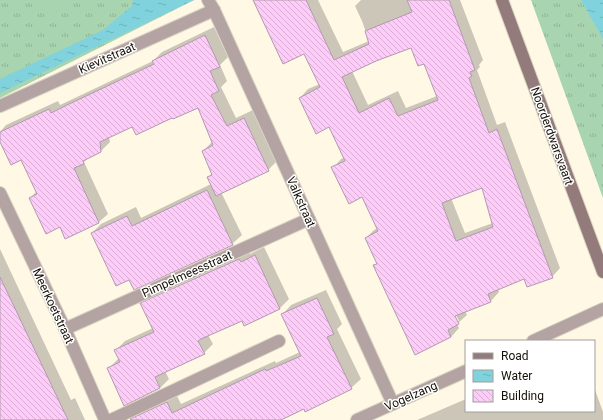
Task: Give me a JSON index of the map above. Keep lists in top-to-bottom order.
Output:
{
  "streets": {
    "main road": ["Noorderdwarsvaart"],
    "street": [
      "Kievitstraat",
      "Valkstraat",
      "Pimpelmeesstraat",
      "Meerkoetstraat",
      "Vogelzang"
    ]
  },
  "crossings": [
    ["Kievitstraat", "Valkstraat"],
    ["Valkstraat", "Pimpelmeesstraat"],
    ["Valkstraat", "Vogelzang"],
    ["Pimpelmeesstraat", "Meerkoetstraat"]
  ],
  "legend": ["Road", "Water", "Building"]
}
